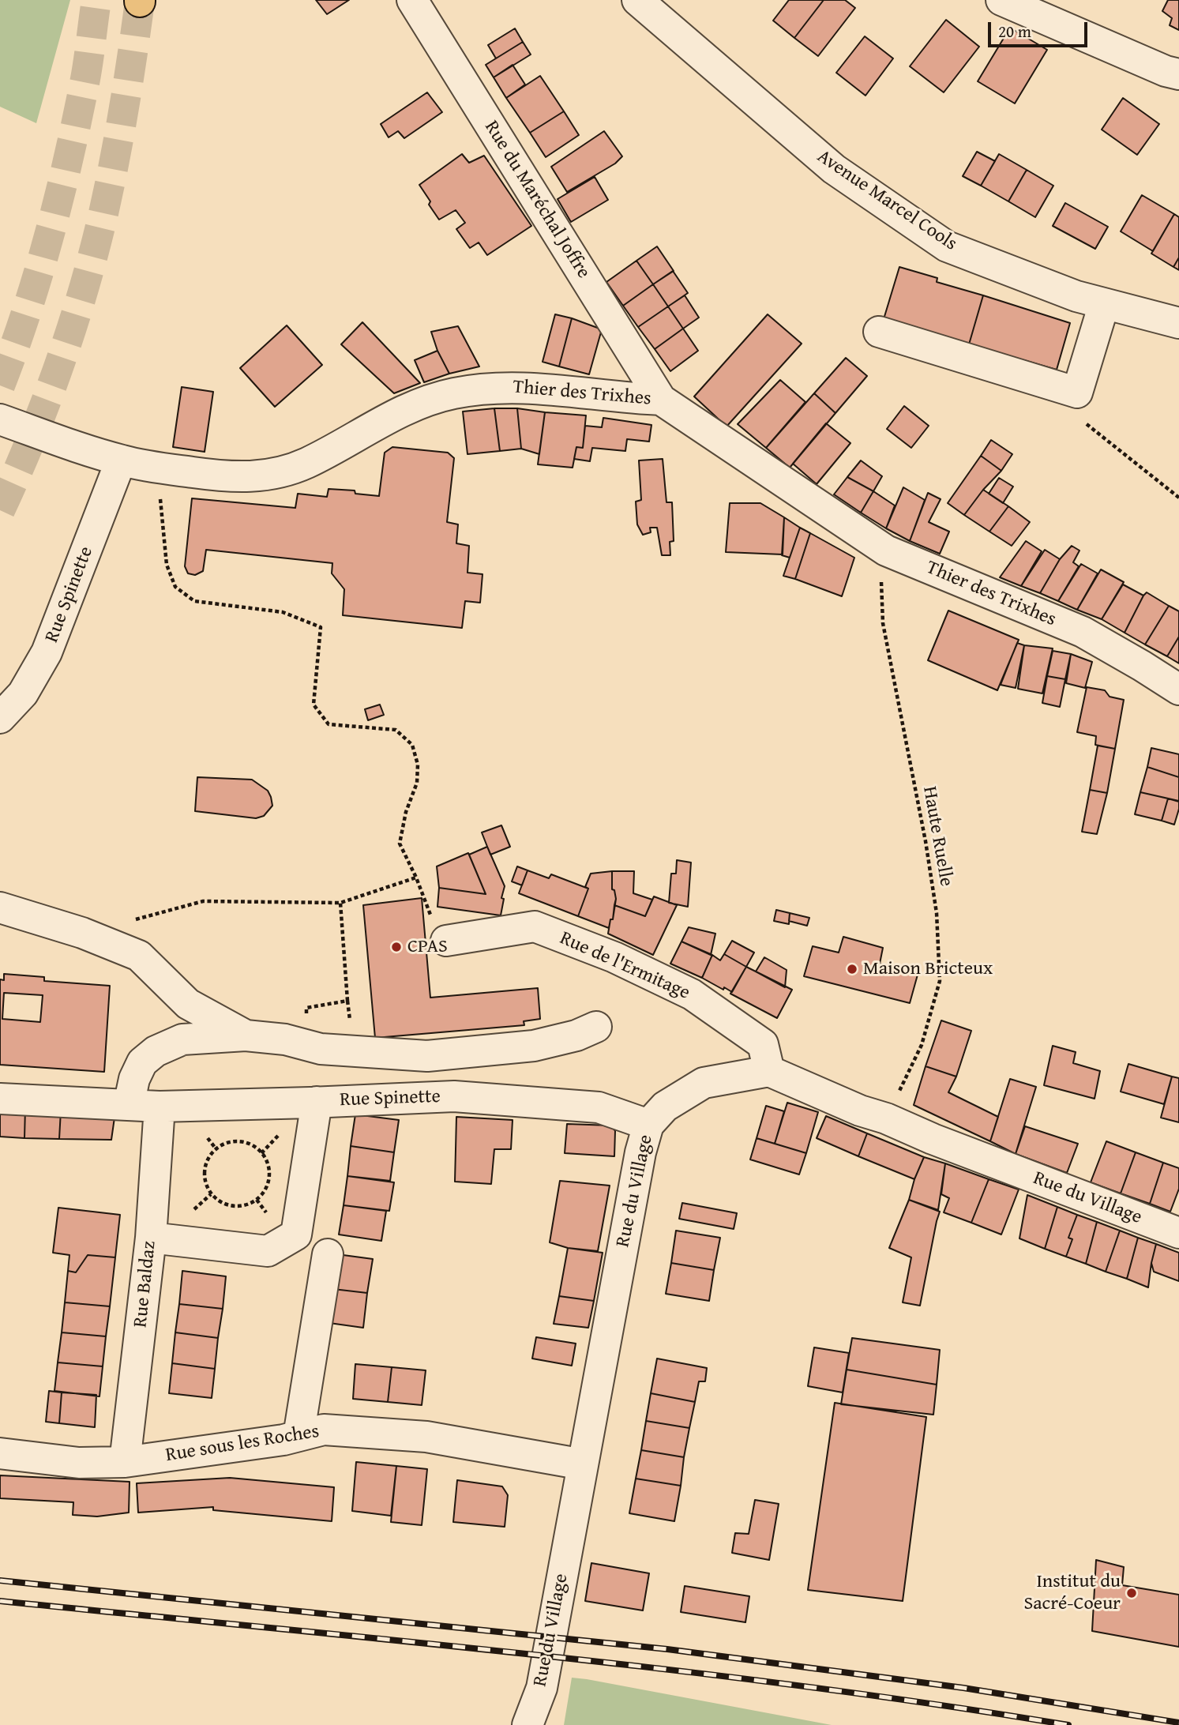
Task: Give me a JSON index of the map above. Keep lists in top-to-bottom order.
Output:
{
  "streets": {
    "street": [
      "Rue du Maréchal Joffre",
      "Avenue Marcel Cools",
      "Thier des Trixhes",
      "Rue Spinette",
      "Rue de l'Ermitage",
      "Rue du Village",
      "Rue Baldaz",
      "Rue sous les Roches"
    ],
    "path": ["Haute Ruelle"]
  },
  "crossings": [
    ["Rue du Maréchal Joffre", "Thier des Trixhes"],
    ["Thier des Trixhes", "Rue Spinette"],
    ["Thier des Trixhes", "Haute Ruelle"],
    ["Rue Spinette", "Rue du Village"],
    ["Rue Spinette", "Rue Baldaz"],
    ["Haute Ruelle", "Rue du Village"],
    ["Rue de l'Ermitage", "Rue du Village"],
    ["Rue du Village", "Rue sous les Roches"],
    ["Rue Baldaz", "Rue sous les Roches"]
  ],
  "places": ["CPAS", "Maison Bricteux", "Institut du Sacré-Coeur"],
  "scale_bar": "20 m"
}
